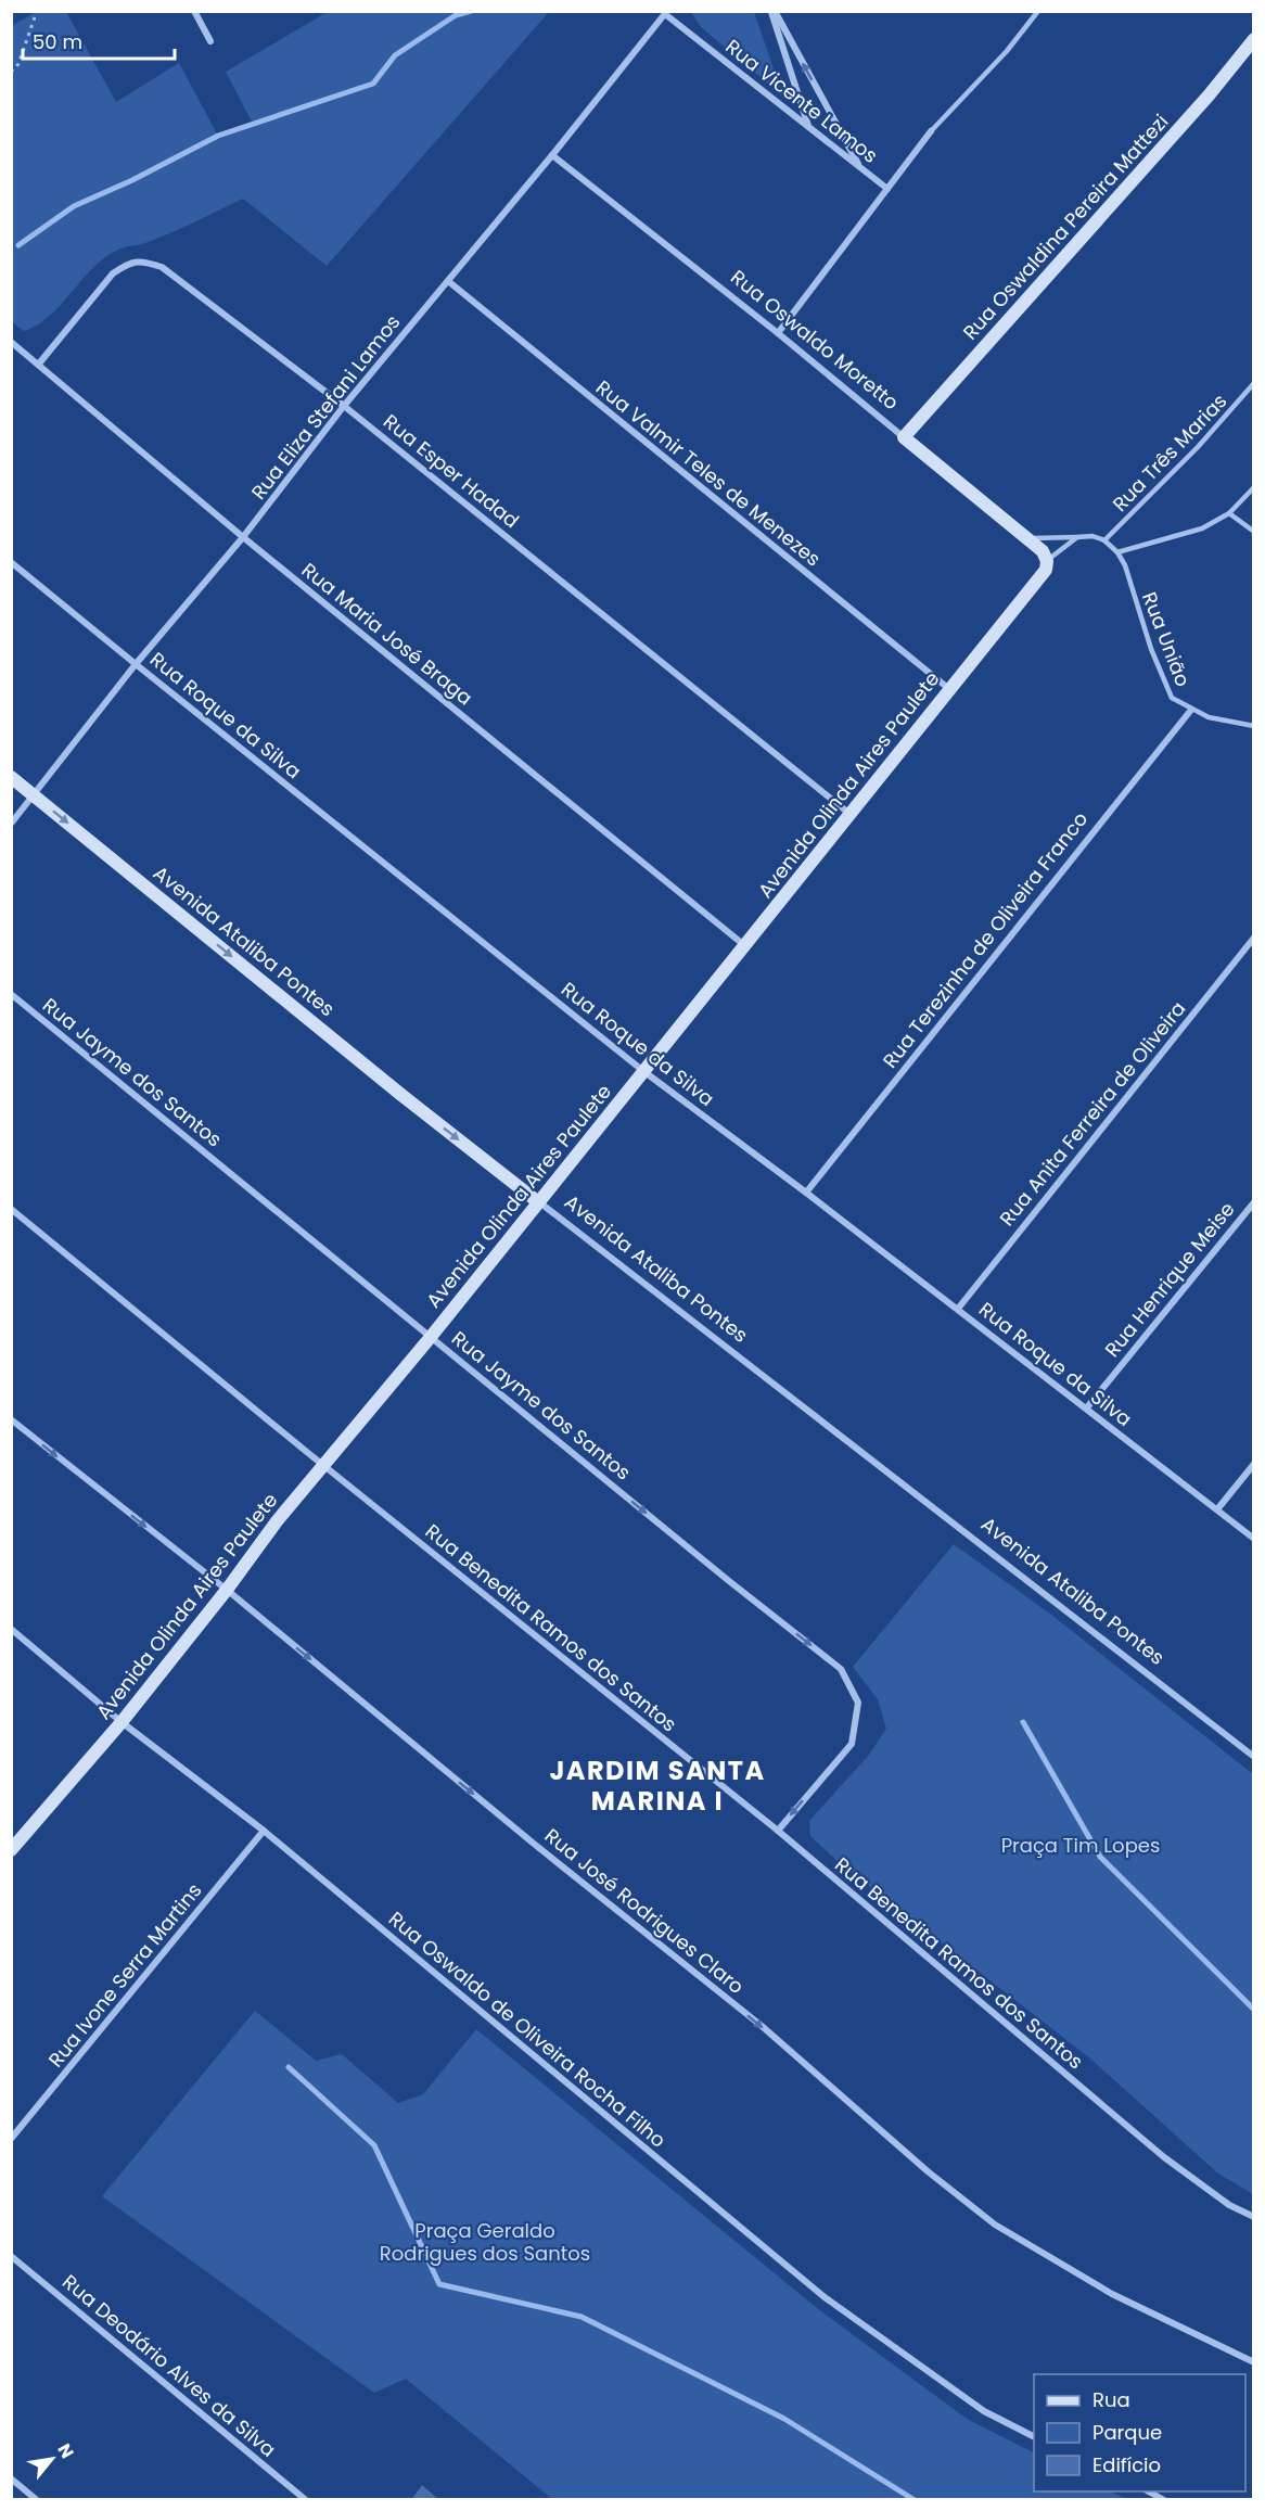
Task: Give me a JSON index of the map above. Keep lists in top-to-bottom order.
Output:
{
  "streets": {
    "street": [
      "Rua Vicente Lamos",
      "Rua Oswaldina Pereira Mattezi",
      "Rua Oswaldo Moretto",
      "Rua Eliza Stefani Lamos",
      "Rua Esper Hadad",
      "Rua Valmir Teles de Menezes",
      "Rua Maria José Braga",
      "Rua Roque da Silva",
      "Avenida Olinda Aires Paulete",
      "Rua Terezinha de Oliveira Franco",
      "Avenida Ataliba Pontes",
      "Rua Jayme dos Santos",
      "Rua Anita Ferreira de Oliveira",
      "Rua Henrique Meise",
      "Rua Benedita Ramos dos Santos",
      "Rua José Rodrigues Claro",
      "Rua Ivone Serra Martins",
      "Rua Oswaldo de Oliveira Rocha Filho",
      "Rua Deodário Alves da Silva"
    ],
    "lane": ["Rua Três Marias", "Rua União"]
  },
  "crossings": [
    ["Rua Vicente Lamos", "Rua Eliza Stefani Lamos"],
    ["Rua Oswaldina Pereira Mattezi", "Rua Oswaldo Moretto"],
    ["Rua Oswaldo Moretto", "Rua Eliza Stefani Lamos"],
    ["Rua Oswaldo Moretto", "Avenida Olinda Aires Paulete"],
    ["Rua Eliza Stefani Lamos", "Rua Esper Hadad"],
    ["Rua Eliza Stefani Lamos", "Rua Valmir Teles de Menezes"],
    ["Rua Eliza Stefani Lamos", "Rua Maria José Braga"],
    ["Rua Eliza Stefani Lamos", "Rua Roque da Silva"],
    ["Rua Eliza Stefani Lamos", "Avenida Ataliba Pontes"],
    ["Rua Três Marias", "Rua União"],
    ["Rua Esper Hadad", "Rua Maria José Braga"],
    ["Rua Esper Hadad", "Avenida Olinda Aires Paulete"],
    ["Rua Valmir Teles de Menezes", "Avenida Olinda Aires Paulete"],
    ["Rua Maria José Braga", "Avenida Olinda Aires Paulete"],
    ["Rua União", "Rua Terezinha de Oliveira Franco"],
    ["Rua Roque da Silva", "Avenida Olinda Aires Paulete"],
    ["Rua Roque da Silva", "Rua Terezinha de Oliveira Franco"],
    ["Rua Roque da Silva", "Rua Anita Ferreira de Oliveira"],
    ["Rua Roque da Silva", "Rua Henrique Meise"],
    ["Avenida Olinda Aires Paulete", "Avenida Ataliba Pontes"],
    ["Avenida Olinda Aires Paulete", "Rua Jayme dos Santos"],
    ["Avenida Olinda Aires Paulete", "Rua Benedita Ramos dos Santos"],
    ["Avenida Olinda Aires Paulete", "Rua José Rodrigues Claro"],
    ["Avenida Olinda Aires Paulete", "Rua Oswaldo de Oliveira Rocha Filho"],
    ["Rua Jayme dos Santos", "Rua Benedita Ramos dos Santos"],
    ["Rua Ivone Serra Martins", "Rua Oswaldo de Oliveira Rocha Filho"]
  ],
  "one_way": ["Avenida Ataliba Pontes", "Rua Jayme dos Santos", "Rua José Rodrigues Claro"],
  "districts": ["JARDIM SANTA MARINA I"],
  "parks": ["Praça Tim Lopes", "Praça Geraldo Rodrigues dos Santos"],
  "legend": ["Rua", "Parque", "Edifício"],
  "scale_bar": "50 m",
  "north": "top right"
}
